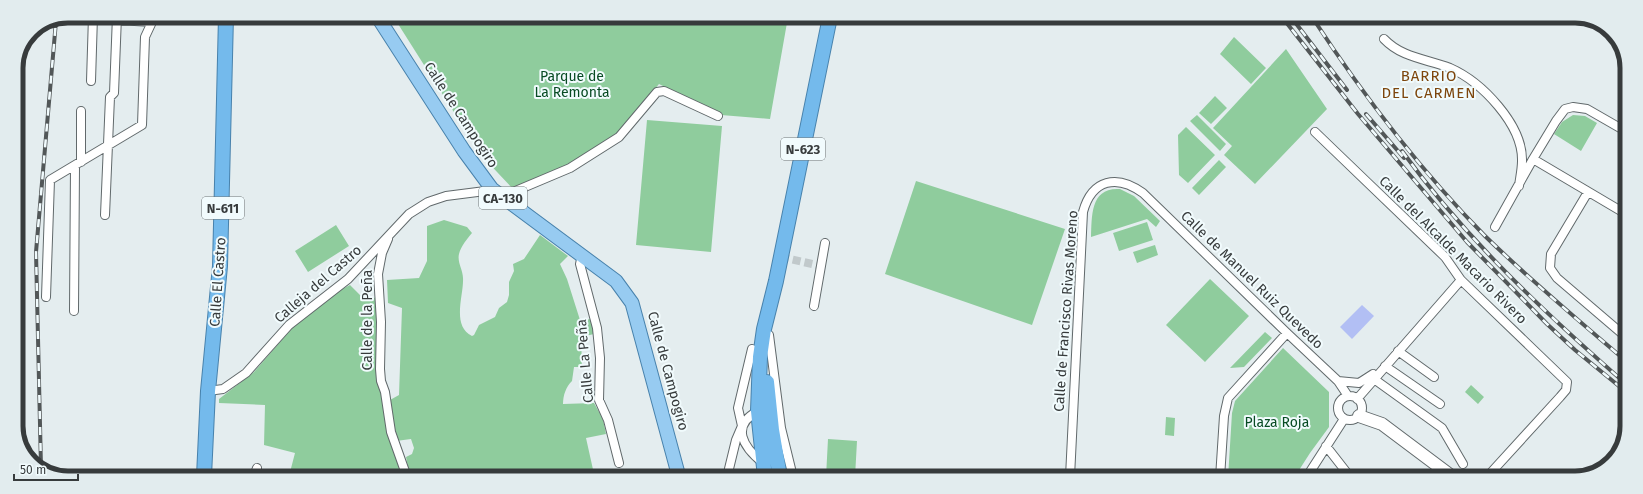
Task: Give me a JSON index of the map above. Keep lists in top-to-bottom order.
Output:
{
  "streets": {
    "highway": ["N-623", "N-611", "Calle El Castro"],
    "main road": ["Calle de Campogiro", "CA-130"],
    "street": [
      "Calle del Alcalde Macario Rivero",
      "Calle de Manuel Ruiz Quevedo",
      "Calleja del Castro",
      "Calle de Francisco Rivas Moreno",
      "Calle de la Peña",
      "Calle La Peña"
    ]
  },
  "crossings": [
    ["Calle de Campogiro", "Calleja del Castro"],
    ["Calle de Campogiro", "Calle La Peña"],
    ["Calle de Manuel Ruiz Quevedo", "Calle de Francisco Rivas Moreno"],
    ["Calle El Castro", "Calleja del Castro"],
    ["Calleja del Castro", "Calle de la Peña"]
  ],
  "districts": ["BARRIO DEL CARMEN"],
  "parks": ["Parque de La Remonta", "Plaza Roja"],
  "scale_bar": "50 m"
}
